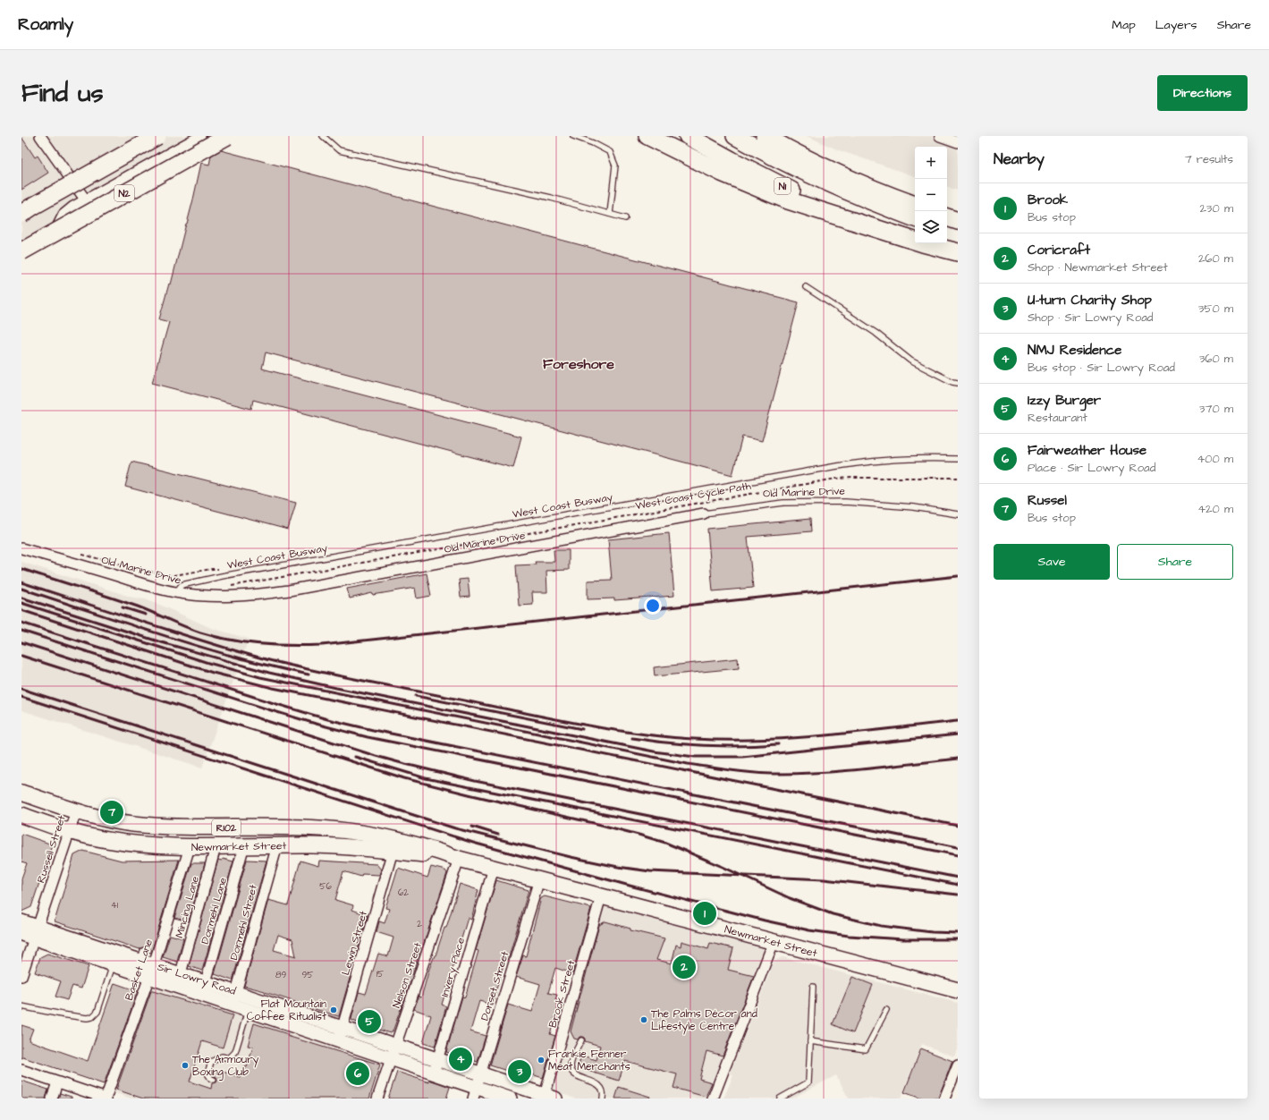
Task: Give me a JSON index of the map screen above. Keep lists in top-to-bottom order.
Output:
{
  "streets": {
    "highway": ["N1", "N2"],
    "main road": ["R102", "Newmarket Street", "Sir Lowry Road"],
    "street": [
      "Old Marine Drive",
      "Russell Street",
      "Mincing Lane",
      "Dormehl Lane",
      "Dormehl Street",
      "Lewin Street",
      "Invery Place",
      "Basket Lane",
      "Nelson Street",
      "Dorset Street",
      "Brook Street"
    ],
    "lane": ["West Coast Busway"],
    "path": ["West Coast Cycle Path"]
  },
  "crossings": [
    ["Old Marine Drive", "West Coast Busway"],
    ["Newmarket Street", "Russell Street"],
    ["Newmarket Street", "Mincing Lane"],
    ["Newmarket Street", "Dormehl Lane"],
    ["Newmarket Street", "Dormehl Street"],
    ["Newmarket Street", "Lewin Street"],
    ["Newmarket Street", "Invery Place"],
    ["Newmarket Street", "Basket Lane"],
    ["Newmarket Street", "Nelson Street"],
    ["Newmarket Street", "Dorset Street"],
    ["Newmarket Street", "Brook Street"],
    ["Russell Street", "Sir Lowry Road"],
    ["Mincing Lane", "Sir Lowry Road"],
    ["Dormehl Lane", "Sir Lowry Road"],
    ["Dormehl Street", "Sir Lowry Road"],
    ["Lewin Street", "Sir Lowry Road"],
    ["Invery Place", "Sir Lowry Road"],
    ["Basket Lane", "Sir Lowry Road"],
    ["Nelson Street", "Sir Lowry Road"],
    ["Sir Lowry Road", "Dorset Street"],
    ["Sir Lowry Road", "Brook Street"]
  ],
  "districts": ["Foreshore"],
  "places": [
    "Flat Mountain Coffee Ritualist",
    "The Palms Décor and Lifestyle Centre",
    "Frankie Fenner Meat Merchants",
    "The Armoury Boxing Club"
  ],
  "house_numbers": [
    "56",
    "62",
    "41",
    "2",
    "15",
    "89",
    "95"
  ],
  "page": {
    "header": "Roamly",
    "nav": ["Map", "Layers", "Share"],
    "buttons": [
      "Directions",
      ["Save", "Share"]
    ],
    "title": "Find us",
    "heading": ["Nearby", "7 results"],
    "map_buttons": ["+", "−"],
    "list": [
      {
        "mark": "1",
        "name": "Brook",
        "note": "Bus stop",
        "value": "230 m"
      },
      {
        "mark": "2",
        "name": "Coricraft",
        "note": "Shop · Newmarket Street",
        "value": "260 m"
      },
      {
        "mark": "3",
        "name": "U-turn Charity Shop",
        "note": "Shop · Sir Lowry Road",
        "value": "350 m"
      },
      {
        "mark": "4",
        "name": "NMJ Residence",
        "note": "Bus stop · Sir Lowry Road",
        "value": "360 m"
      },
      {
        "mark": "5",
        "name": "Izzy Burger",
        "note": "Restaurant",
        "value": "370 m"
      },
      {
        "mark": "6",
        "name": "Fairweather House",
        "note": "Place · Sir Lowry Road",
        "value": "400 m"
      },
      {
        "mark": "7",
        "name": "Russel",
        "note": "Bus stop",
        "value": "420 m"
      }
    ],
    "pins": [
      "7",
      "1",
      "2",
      "5",
      "4",
      "3",
      "6"
    ]
  }
}
